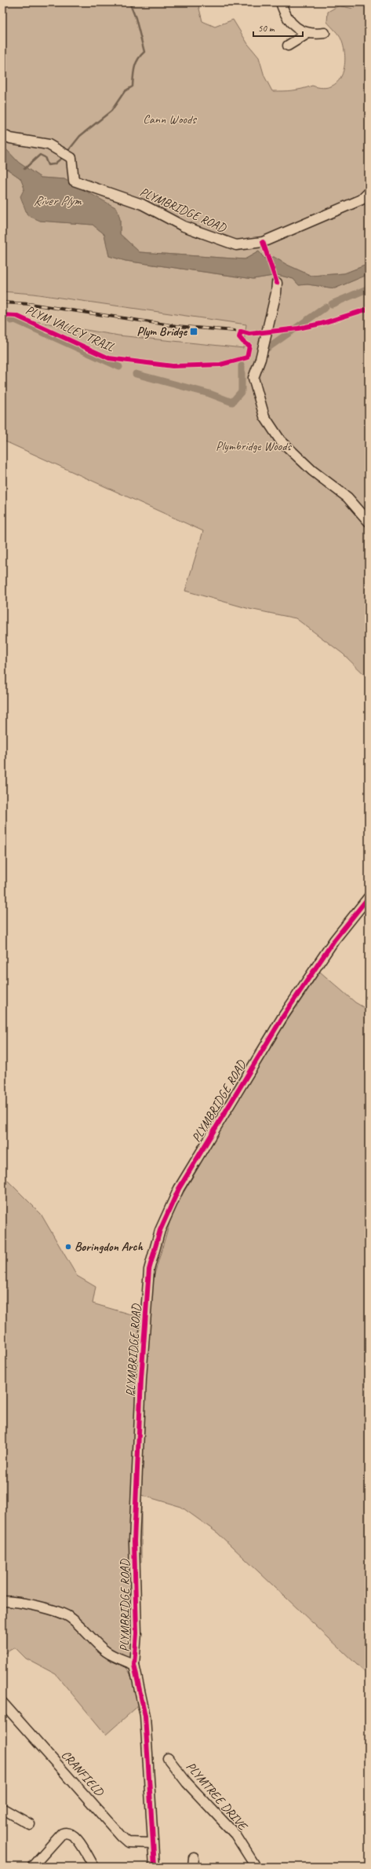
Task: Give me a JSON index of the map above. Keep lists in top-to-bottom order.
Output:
{
  "streets": {
    "street": ["PLYMBRIDGE ROAD", "CRANFIELD", "PLYMTREE DRIVE"],
    "cycle path": ["PLYM VALLEY TRAIL"]
  },
  "crossings": [
    ["PLYMBRIDGE ROAD", "CRANFIELD"]
  ],
  "water": ["River Plym"],
  "parks": ["Cann Woods", "Plymbridge Woods"],
  "places": {
    "transit": ["Plym Bridge"],
    "other": ["Boringdon Arch"]
  },
  "scale_bar": "50 m"
}
